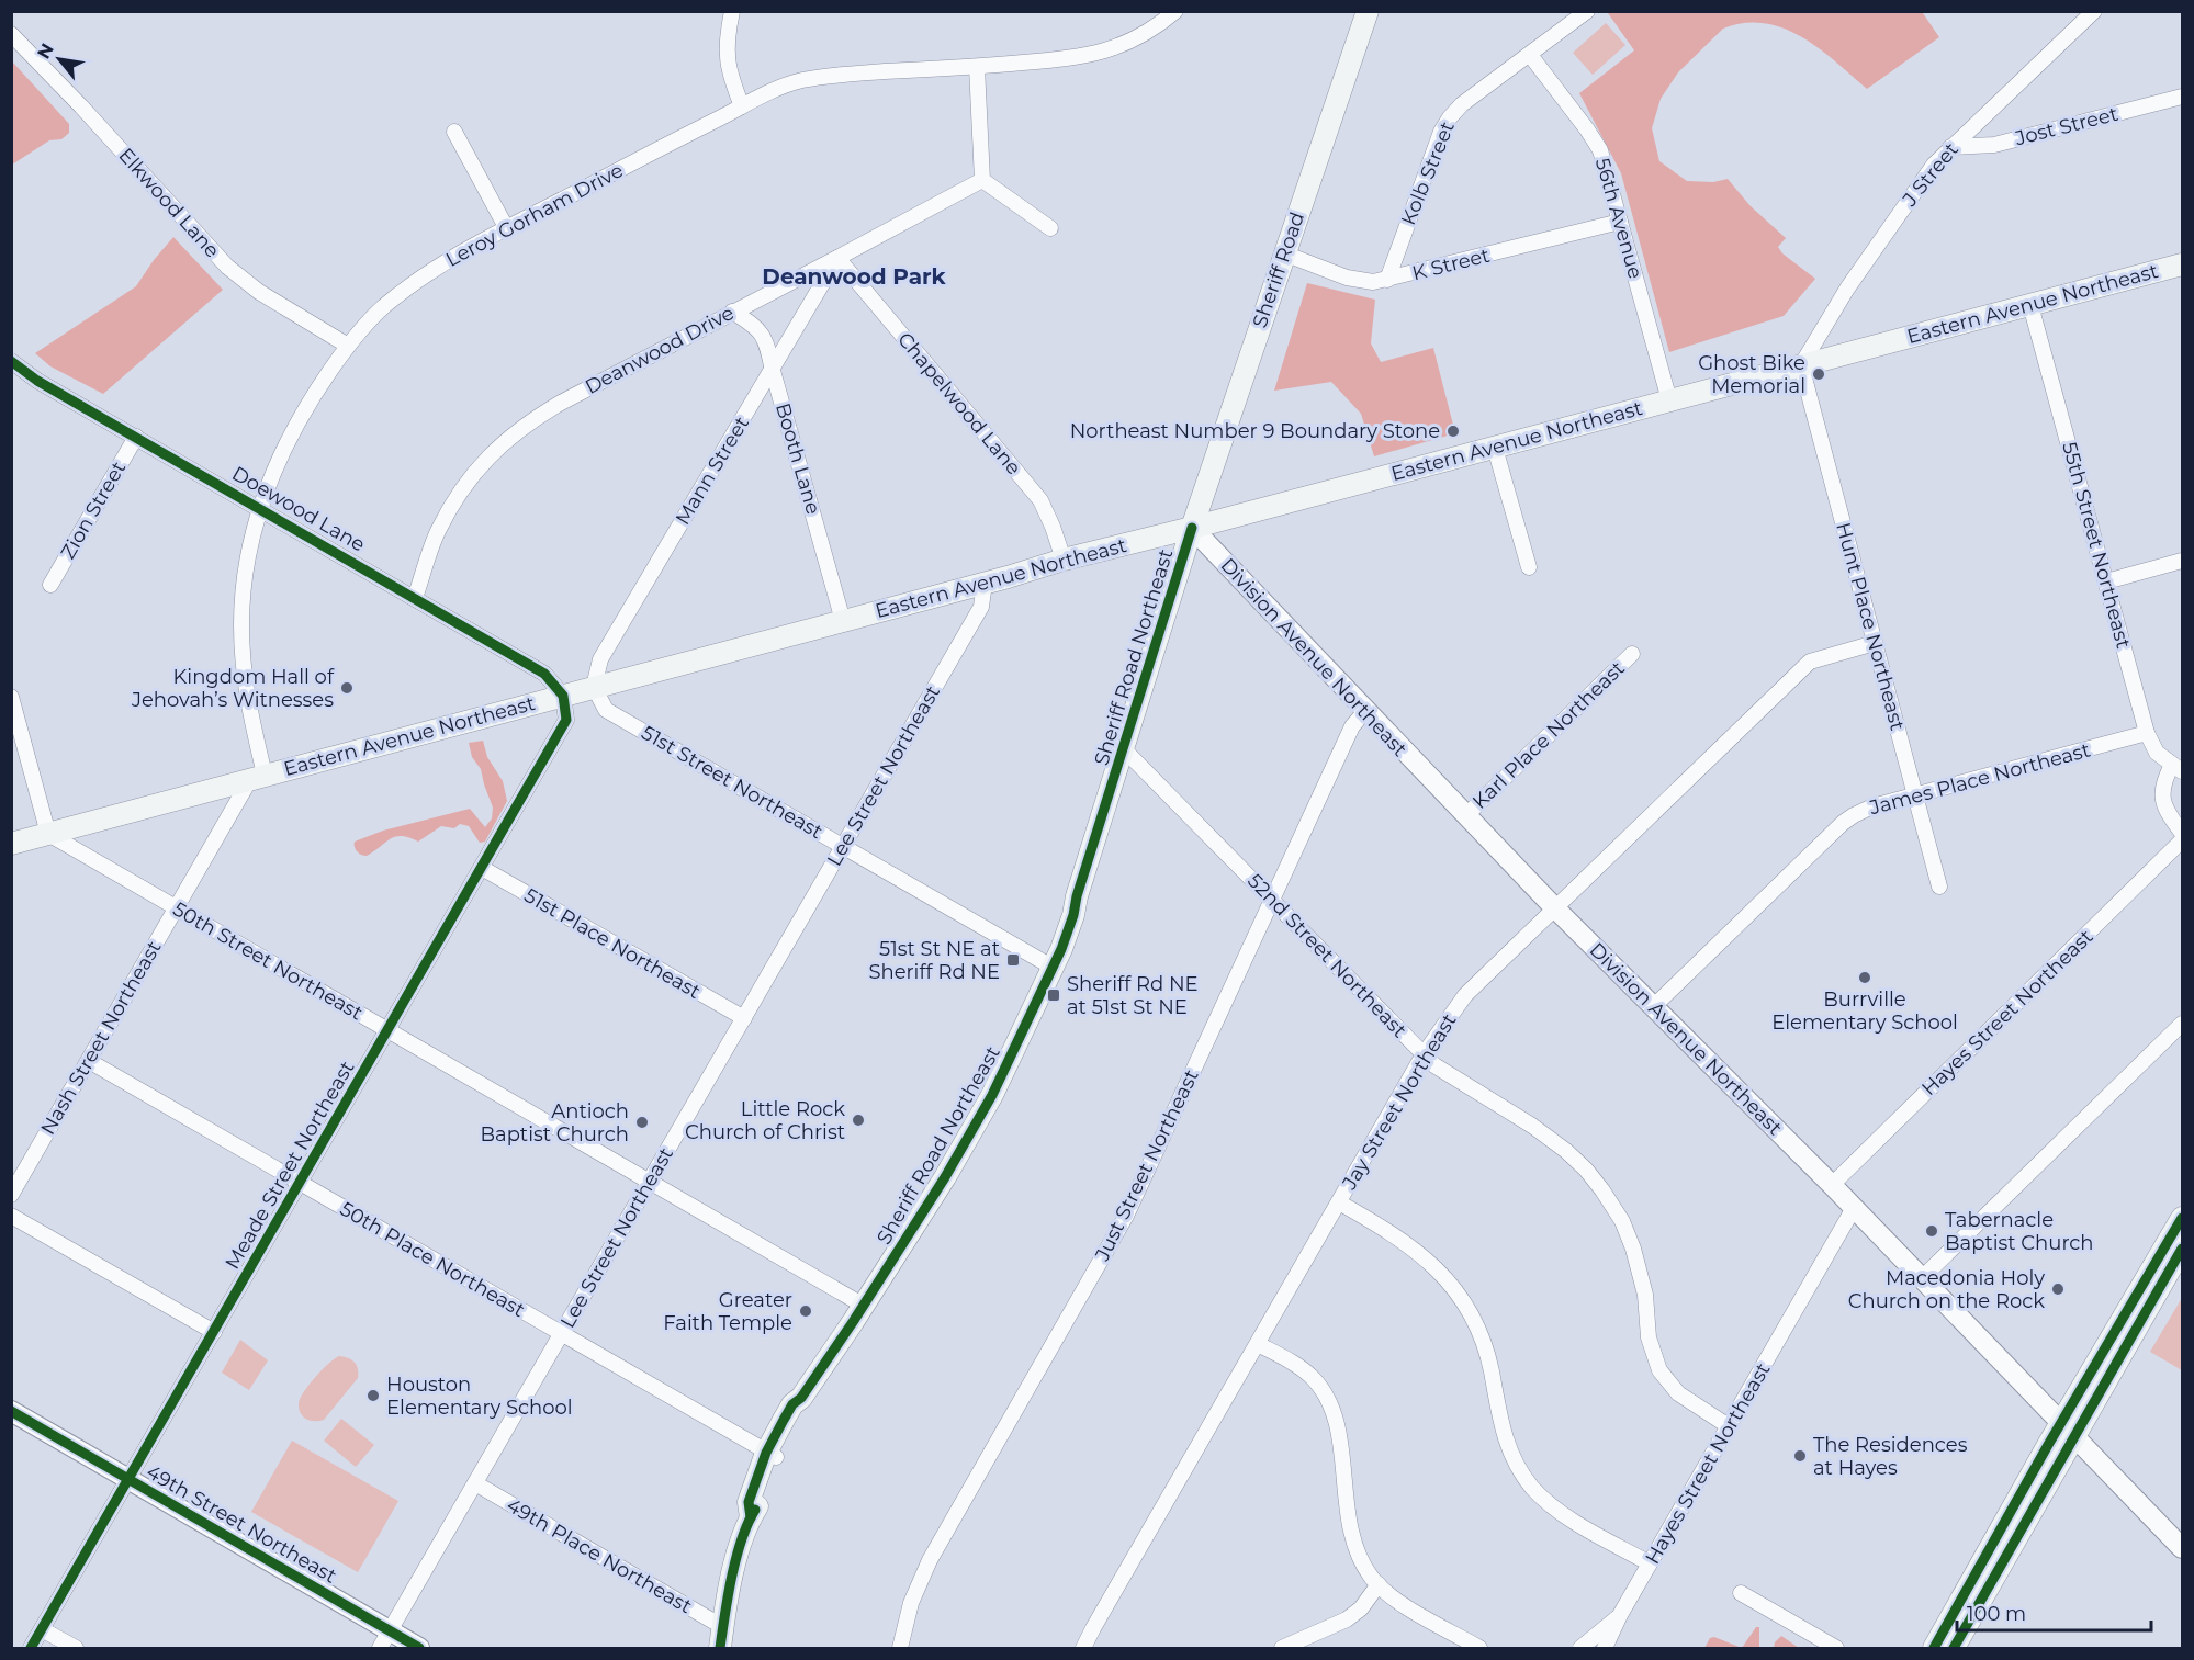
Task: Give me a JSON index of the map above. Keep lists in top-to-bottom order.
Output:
{
  "streets": {
    "main road": ["Sheriff Road", "Eastern Avenue Northeast", "Sheriff Road Northeast"],
    "street": [
      "Jost Street",
      "Kolb Street",
      "J Street",
      "Elkwood Lane",
      "Leroy Gorham Drive",
      "56th Avenue",
      "K Street",
      "Deanwood Drive",
      "Chapelwood Lane",
      "Booth Lane",
      "Mann Street",
      "Doewood Lane",
      "Zion Street",
      "55th Street Northeast",
      "Hunt Place Northeast",
      "Division Avenue Northeast",
      "Karl Place Northeast",
      "Lee Street Northeast",
      "James Place Northeast",
      "51st Street Northeast",
      "51st Place Northeast",
      "52nd Street Northeast",
      "50th Street Northeast",
      "Hayes Street Northeast",
      "Nash Street Northeast",
      "Jay Street Northeast",
      "Meade Street Northeast",
      "Just Street Northeast",
      "50th Place Northeast",
      "49th Street Northeast",
      "49th Place Northeast"
    ]
  },
  "crossings": [
    ["Jost Street", "J Street"],
    ["Kolb Street", "56th Avenue"],
    ["Kolb Street", "K Street"],
    ["J Street", "Eastern Avenue Northeast"],
    ["J Street", "Hunt Place Northeast"],
    ["Elkwood Lane", "Leroy Gorham Drive"],
    ["Leroy Gorham Drive", "Eastern Avenue Northeast"],
    ["Leroy Gorham Drive", "Doewood Lane"],
    ["Leroy Gorham Drive", "Nash Street Northeast"],
    ["56th Avenue", "K Street"],
    ["56th Avenue", "Eastern Avenue Northeast"],
    ["K Street", "Sheriff Road"],
    ["Sheriff Road", "Eastern Avenue Northeast"],
    ["Sheriff Road", "Sheriff Road Northeast"],
    ["Sheriff Road", "Division Avenue Northeast"],
    ["Eastern Avenue Northeast", "Chapelwood Lane"],
    ["Eastern Avenue Northeast", "Booth Lane"],
    ["Eastern Avenue Northeast", "Mann Street"],
    ["Eastern Avenue Northeast", "Doewood Lane"],
    ["Eastern Avenue Northeast", "55th Street Northeast"],
    ["Eastern Avenue Northeast", "Hunt Place Northeast"],
    ["Eastern Avenue Northeast", "Sheriff Road Northeast"],
    ["Eastern Avenue Northeast", "Division Avenue Northeast"],
    ["Eastern Avenue Northeast", "Lee Street Northeast"],
    ["Eastern Avenue Northeast", "51st Street Northeast"],
    ["Eastern Avenue Northeast", "50th Street Northeast"],
    ["Eastern Avenue Northeast", "Nash Street Northeast"],
    ["Eastern Avenue Northeast", "Meade Street Northeast"],
    ["Deanwood Drive", "Chapelwood Lane"],
    ["Deanwood Drive", "Booth Lane"],
    ["Deanwood Drive", "Mann Street"],
    ["Deanwood Drive", "Doewood Lane"],
    ["Chapelwood Lane", "Mann Street"],
    ["Booth Lane", "Mann Street"],
    ["Mann Street", "51st Street Northeast"],
    ["Doewood Lane", "Zion Street"],
    ["Doewood Lane", "Meade Street Northeast"],
    ["55th Street Northeast", "James Place Northeast"],
    ["Hunt Place Northeast", "James Place Northeast"],
    ["Hunt Place Northeast", "Jay Street Northeast"],
    ["Sheriff Road Northeast", "Division Avenue Northeast"],
    ["Sheriff Road Northeast", "51st Street Northeast"],
    ["Sheriff Road Northeast", "52nd Street Northeast"],
    ["Sheriff Road Northeast", "50th Street Northeast"],
    ["Sheriff Road Northeast", "50th Place Northeast"],
    ["Sheriff Road Northeast", "49th Place Northeast"],
    ["Division Avenue Northeast", "Karl Place Northeast"],
    ["Division Avenue Northeast", "James Place Northeast"],
    ["Division Avenue Northeast", "Hayes Street Northeast"],
    ["Division Avenue Northeast", "Jay Street Northeast"],
    ["Division Avenue Northeast", "Just Street Northeast"],
    ["Lee Street Northeast", "51st Street Northeast"],
    ["Lee Street Northeast", "51st Place Northeast"],
    ["Lee Street Northeast", "50th Street Northeast"],
    ["Lee Street Northeast", "50th Place Northeast"],
    ["Lee Street Northeast", "49th Street Northeast"],
    ["Lee Street Northeast", "49th Place Northeast"],
    ["51st Place Northeast", "Meade Street Northeast"],
    ["52nd Street Northeast", "Hayes Street Northeast"],
    ["52nd Street Northeast", "Jay Street Northeast"],
    ["52nd Street Northeast", "Just Street Northeast"],
    ["50th Street Northeast", "Nash Street Northeast"],
    ["50th Street Northeast", "Meade Street Northeast"],
    ["Nash Street Northeast", "50th Place Northeast"],
    ["Meade Street Northeast", "50th Place Northeast"],
    ["Meade Street Northeast", "49th Street Northeast"]
  ],
  "districts": ["Deanwood Park"],
  "places": {
    "other": [
      "Ghost Bike Memorial",
      "Northeast Number 9 Boundary Stone",
      "Kingdom Hall of Jehovah’s Witnesses",
      "Burrville Elementary School",
      "Little Rock Church of Christ",
      "Antioch Baptist Church",
      "Tabernacle Baptist Church",
      "Macedonia Holy Church on the Rock",
      "Greater Faith Temple",
      "Houston Elementary School",
      "The Residences at Hayes"
    ],
    "transit": ["51st St NE at Sheriff Rd NE", "Sheriff Rd NE at 51st St NE"]
  },
  "scale_bar": "100 m",
  "north": "top left"
}
